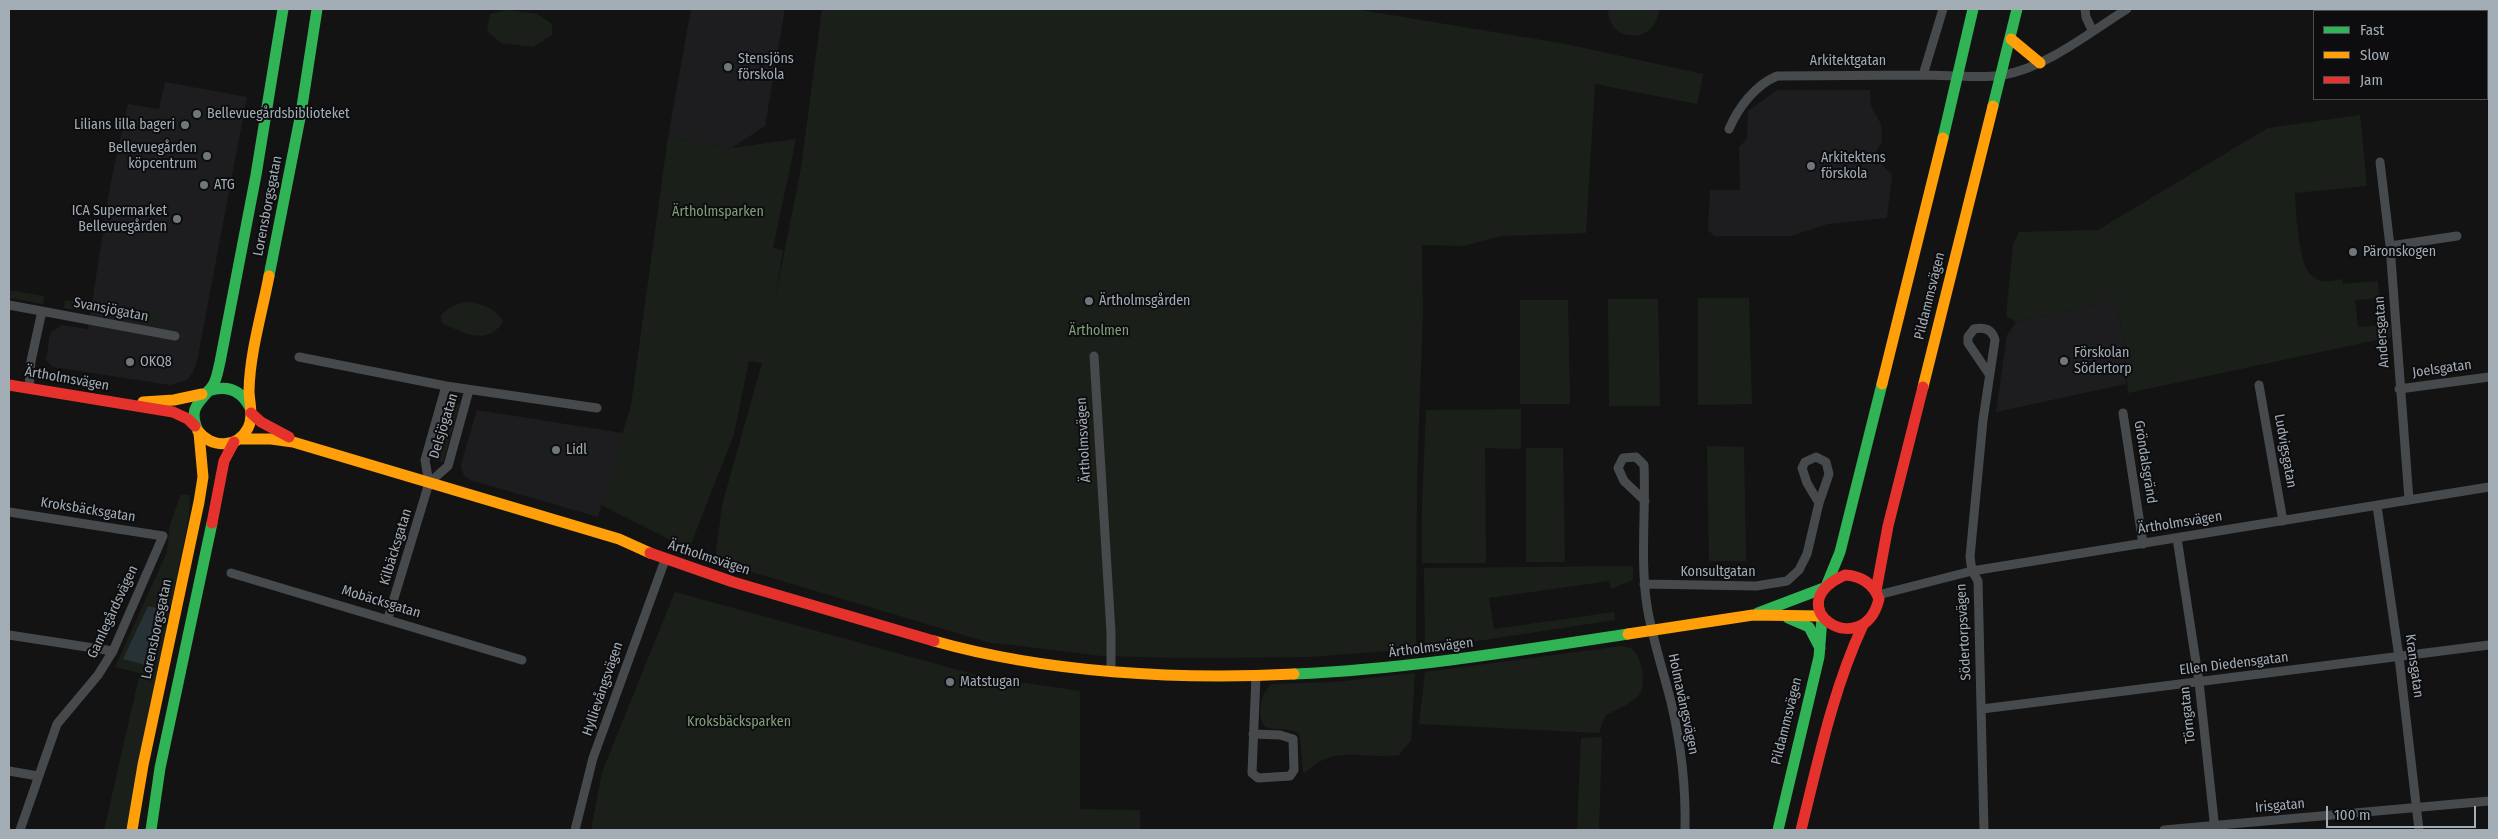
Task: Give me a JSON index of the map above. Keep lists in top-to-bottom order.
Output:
{
  "streets": {
    "main road": ["Lorensborgsgatan", "Pildammsvägen", "Ärtholmsvägen"],
    "street": [
      "Arkitektgatan",
      "Svansjögatan",
      "Andersgatan",
      "Joelsgatan",
      "Delsjögatan",
      "Ludvigsgatan",
      "Gröndalsgränd",
      "Kroksbäcksgatan",
      "Kilbäcksgatan",
      "Konsultgatan",
      "Mobäcksgatan",
      "Gamlegårdsvägen",
      "Södertorpsvägen",
      "Ellen Diedensgatan",
      "Kransgatan",
      "Hyllievångsvägen",
      "Holmavångsvägen",
      "Törngatan",
      "Irisgatan"
    ]
  },
  "crossings": [
    ["Arkitektgatan", "Pildammsvägen"],
    ["Lorensborgsgatan", "Ärtholmsvägen"],
    ["Pildammsvägen", "Ärtholmsvägen"],
    ["Andersgatan", "Joelsgatan"],
    ["Andersgatan", "Ärtholmsvägen"],
    ["Ärtholmsvägen", "Delsjögatan"],
    ["Ärtholmsvägen", "Ludvigsgatan"],
    ["Ärtholmsvägen", "Gröndalsgränd"],
    ["Ärtholmsvägen", "Kilbäcksgatan"],
    ["Ärtholmsvägen", "Södertorpsvägen"],
    ["Ärtholmsvägen", "Kransgatan"],
    ["Ärtholmsvägen", "Hyllievångsvägen"],
    ["Ärtholmsvägen", "Holmavångsvägen"],
    ["Ärtholmsvägen", "Törngatan"],
    ["Delsjögatan", "Kilbäcksgatan"],
    ["Kroksbäcksgatan", "Gamlegårdsvägen"],
    ["Kilbäcksgatan", "Mobäcksgatan"],
    ["Konsultgatan", "Holmavångsvägen"],
    ["Södertorpsvägen", "Ellen Diedensgatan"],
    ["Ellen Diedensgatan", "Kransgatan"],
    ["Ellen Diedensgatan", "Törngatan"],
    ["Kransgatan", "Irisgatan"],
    ["Törngatan", "Irisgatan"]
  ],
  "parks": ["Ärtholmsparken", "Ärtholmen", "Kroksbäcksparken"],
  "places": [
    "Stensjöns förskola",
    "Bellevuegårdsbiblioteket",
    "Lilians lilla bageri",
    "Bellevuegården köpcentrum",
    "Arkitektens förskola",
    "ATG",
    "ICA Supermarket Bellevuegården",
    "Päronskogen",
    "Ärtholmsgården",
    "Förskolan Södertorp",
    "OKQ8",
    "Lidl",
    "Matstugan"
  ],
  "legend": ["Fast", "Slow", "Jam"],
  "scale_bar": "100 m"
}
